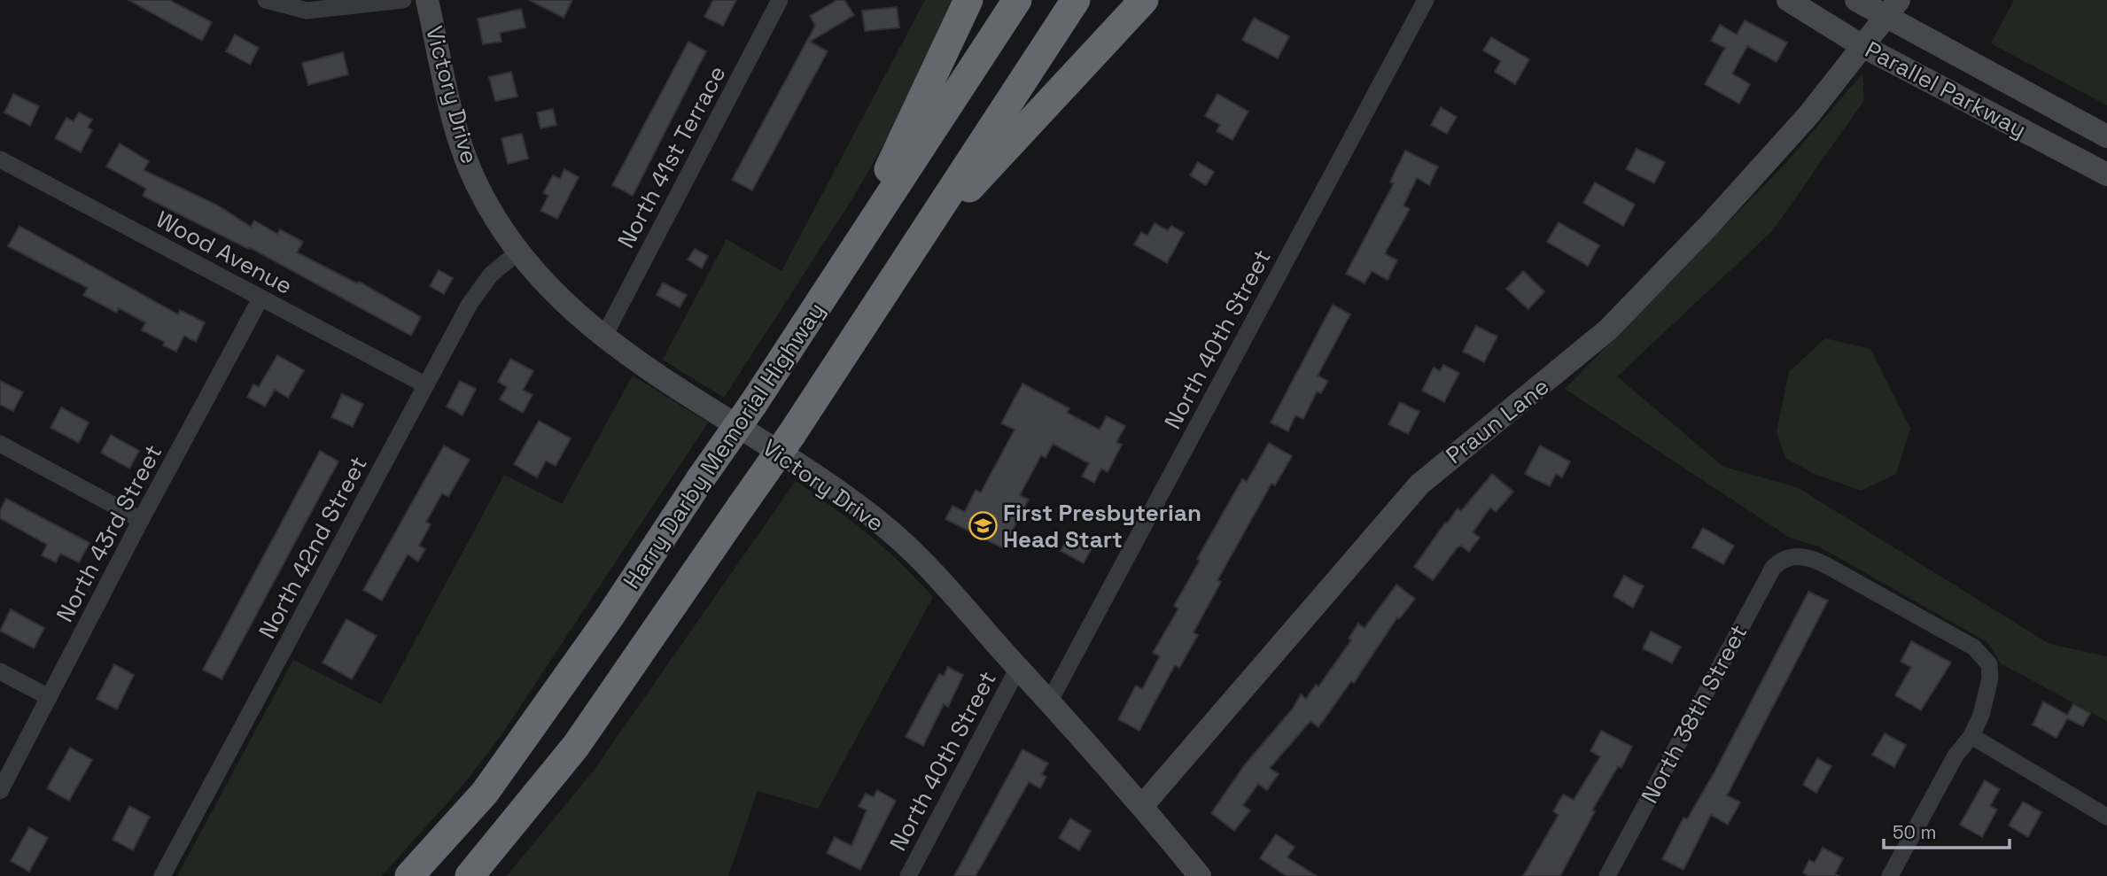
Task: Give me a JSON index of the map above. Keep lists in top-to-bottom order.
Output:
{
  "streets": {
    "highway": ["Harry Darby Memorial Highway"],
    "main road": ["Parallel Parkway", "Victory Drive", "Praun Lane"],
    "street": [
      "North 41st Terrace",
      "Wood Avenue",
      "North 40th Street",
      "North 43rd Street",
      "North 42nd Street",
      "North 38th Street"
    ]
  },
  "crossings": [
    ["Parallel Parkway", "Praun Lane"],
    ["Victory Drive", "North 41st Terrace"],
    ["Victory Drive", "North 40th Street"],
    ["Victory Drive", "Praun Lane"],
    ["Victory Drive", "North 42nd Street"],
    ["Wood Avenue", "North 43rd Street"],
    ["Wood Avenue", "North 42nd Street"]
  ],
  "places": {
    "school or university": ["First Presbyterian Head Start"]
  },
  "scale_bar": "50 m"
}
